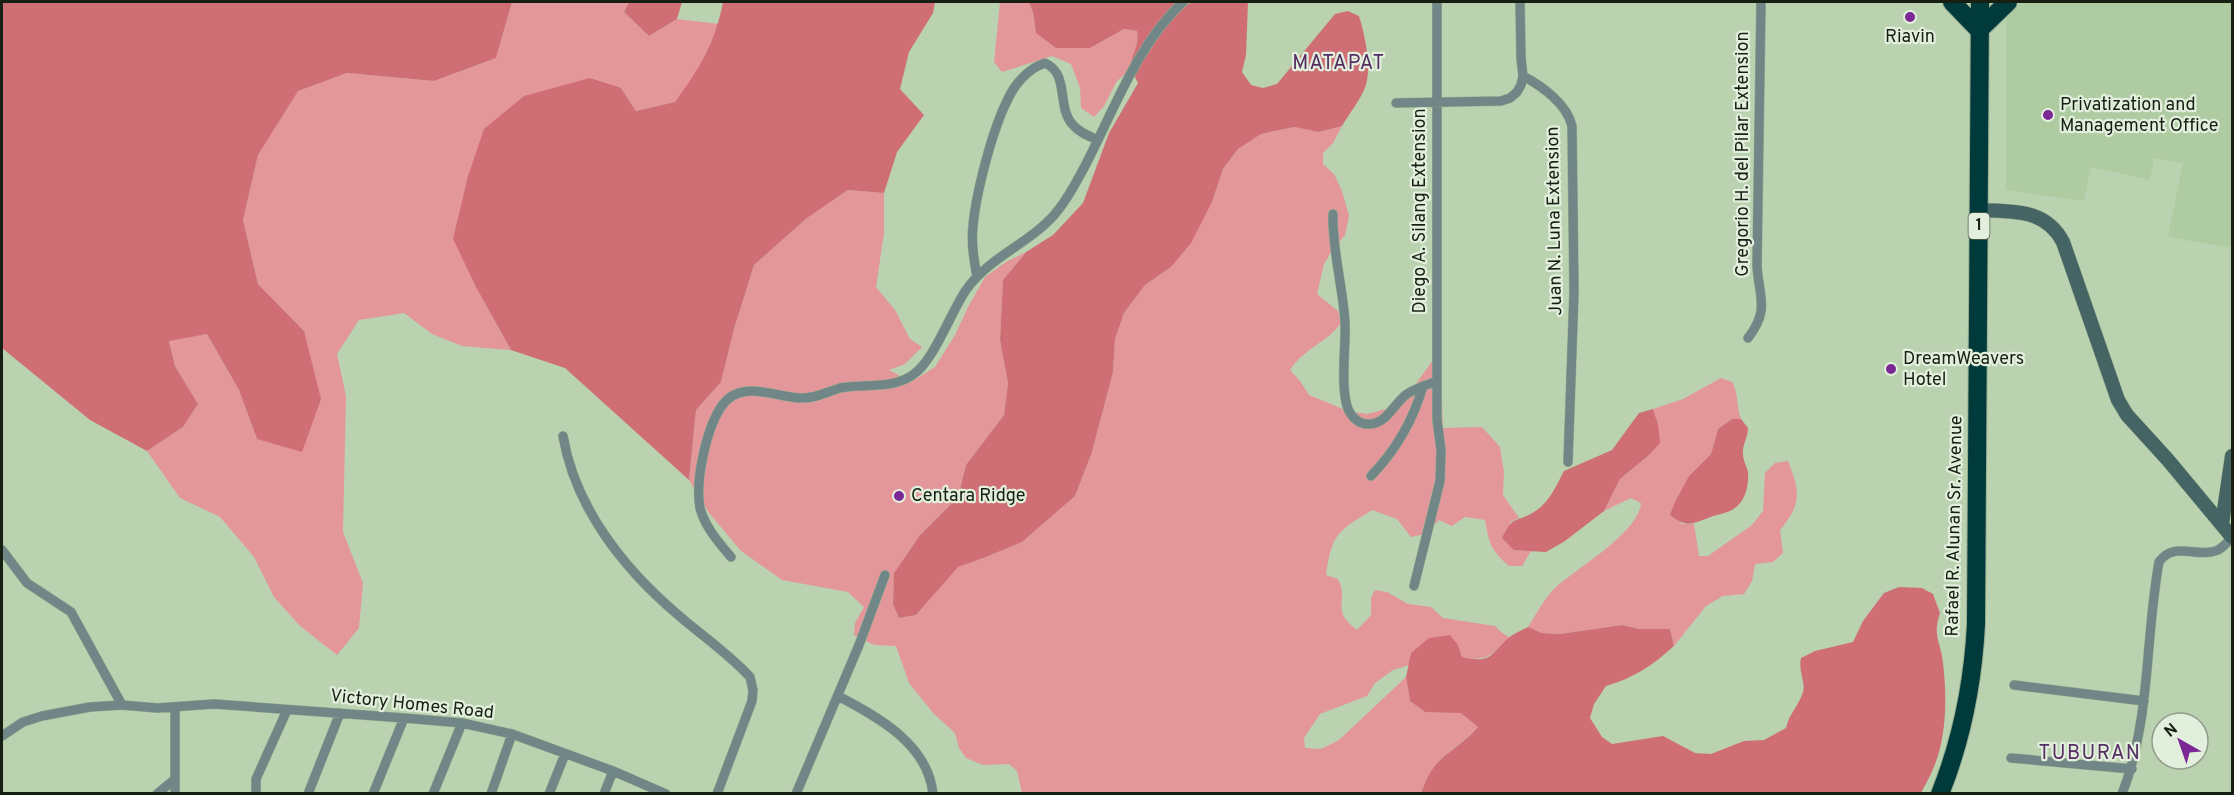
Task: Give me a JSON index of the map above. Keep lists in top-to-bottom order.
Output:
{
  "streets": {
    "highway": ["1", "Rafael R. Alunan Sr. Avenue"],
    "street": [
      "Gregorio H. del Pilar Extension",
      "Diego A. Silang Extension",
      "Juan N. Luna Extension",
      "Victory Homes Road"
    ]
  },
  "districts": ["MATAPAT", "TUBURAN"],
  "places": [
    "Riavin",
    "Privatization and Management Office",
    "DreamWeavers Hotel",
    "Centara Ridge"
  ],
  "north": "top left"
}
